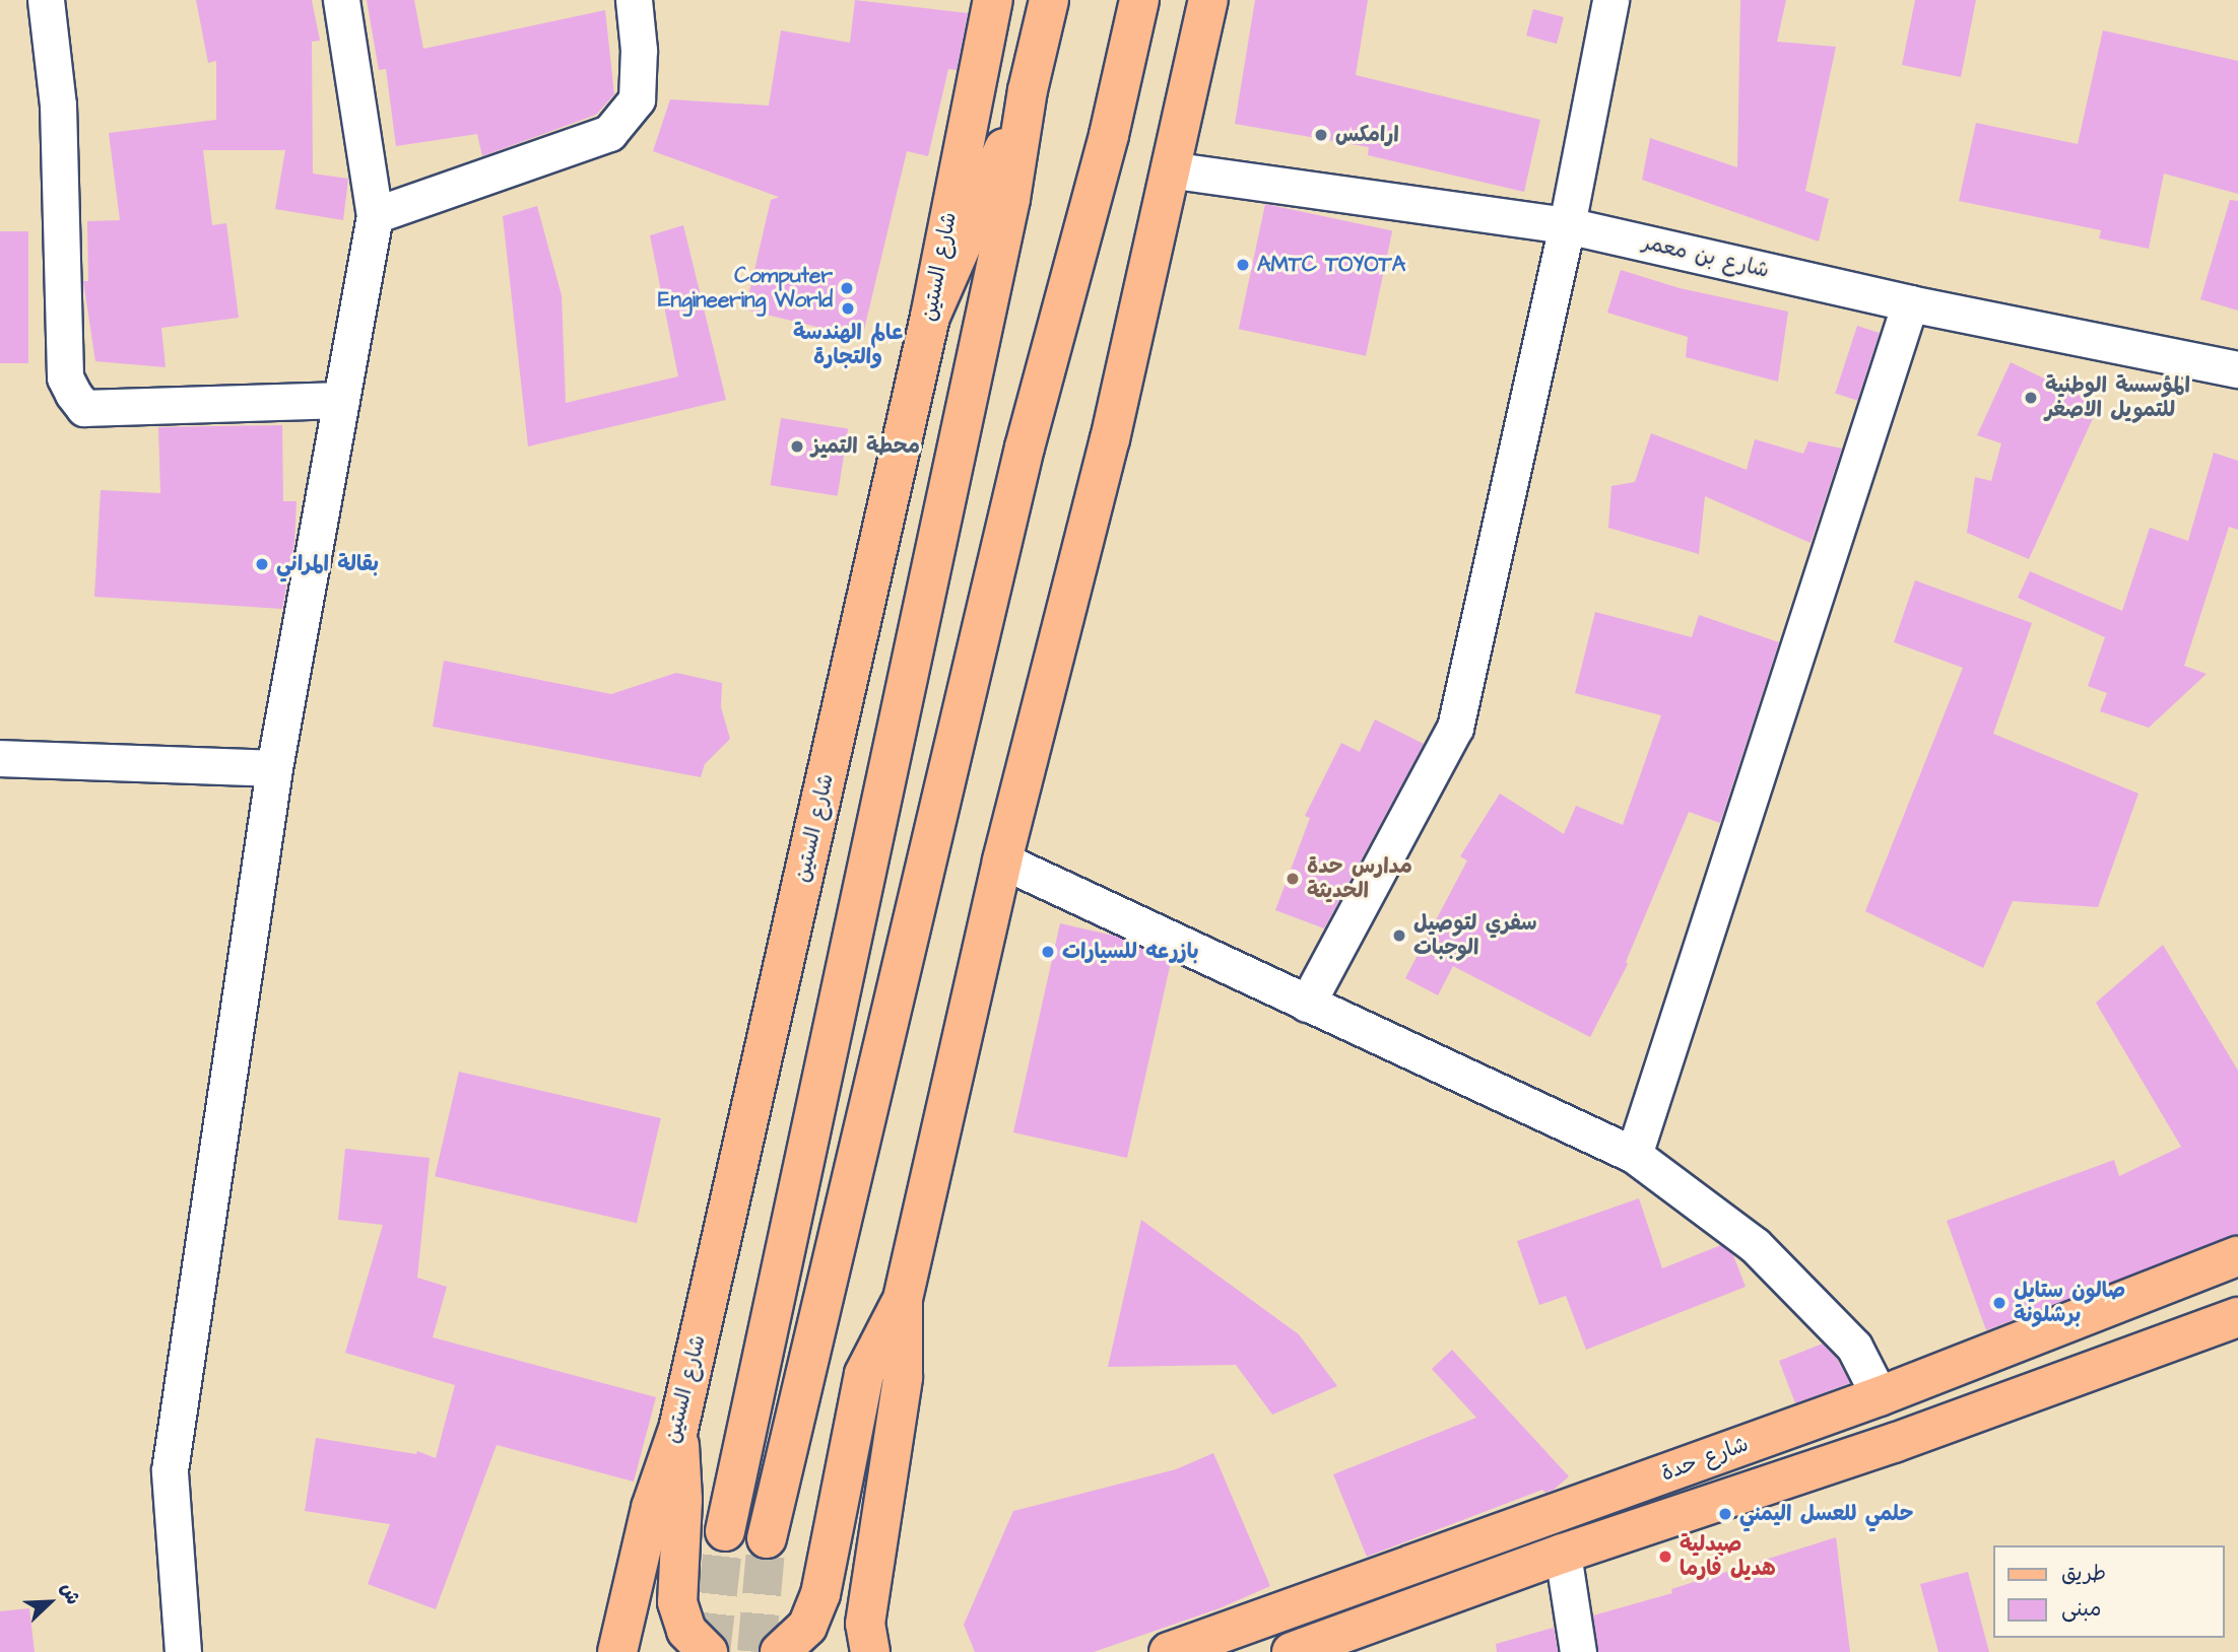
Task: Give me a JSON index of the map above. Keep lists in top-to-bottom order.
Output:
{
  "streets": {
    "main road": ["شارع الستين", "شارع حدة"],
    "street": ["شارع بن معمر"]
  },
  "places": [
    "ارامكس",
    "AMTC TOYOTA",
    "Computer Engineering World",
    "عالم الهندسة والتجارة",
    "المؤسسة الوطنية للتمويل الاصغر",
    "محطة التميز",
    "بقالة المراني",
    "مدارس حدة الحديثة",
    "سفري لتوصيل الوجبات",
    "بازرعه للسيارات",
    "صالون ستايل برشلونة",
    "حلمي للعسل اليمني",
    "صيدلية هديل فارما"
  ],
  "legend": ["طريق", "مبنى"],
  "north": "top right"
}
